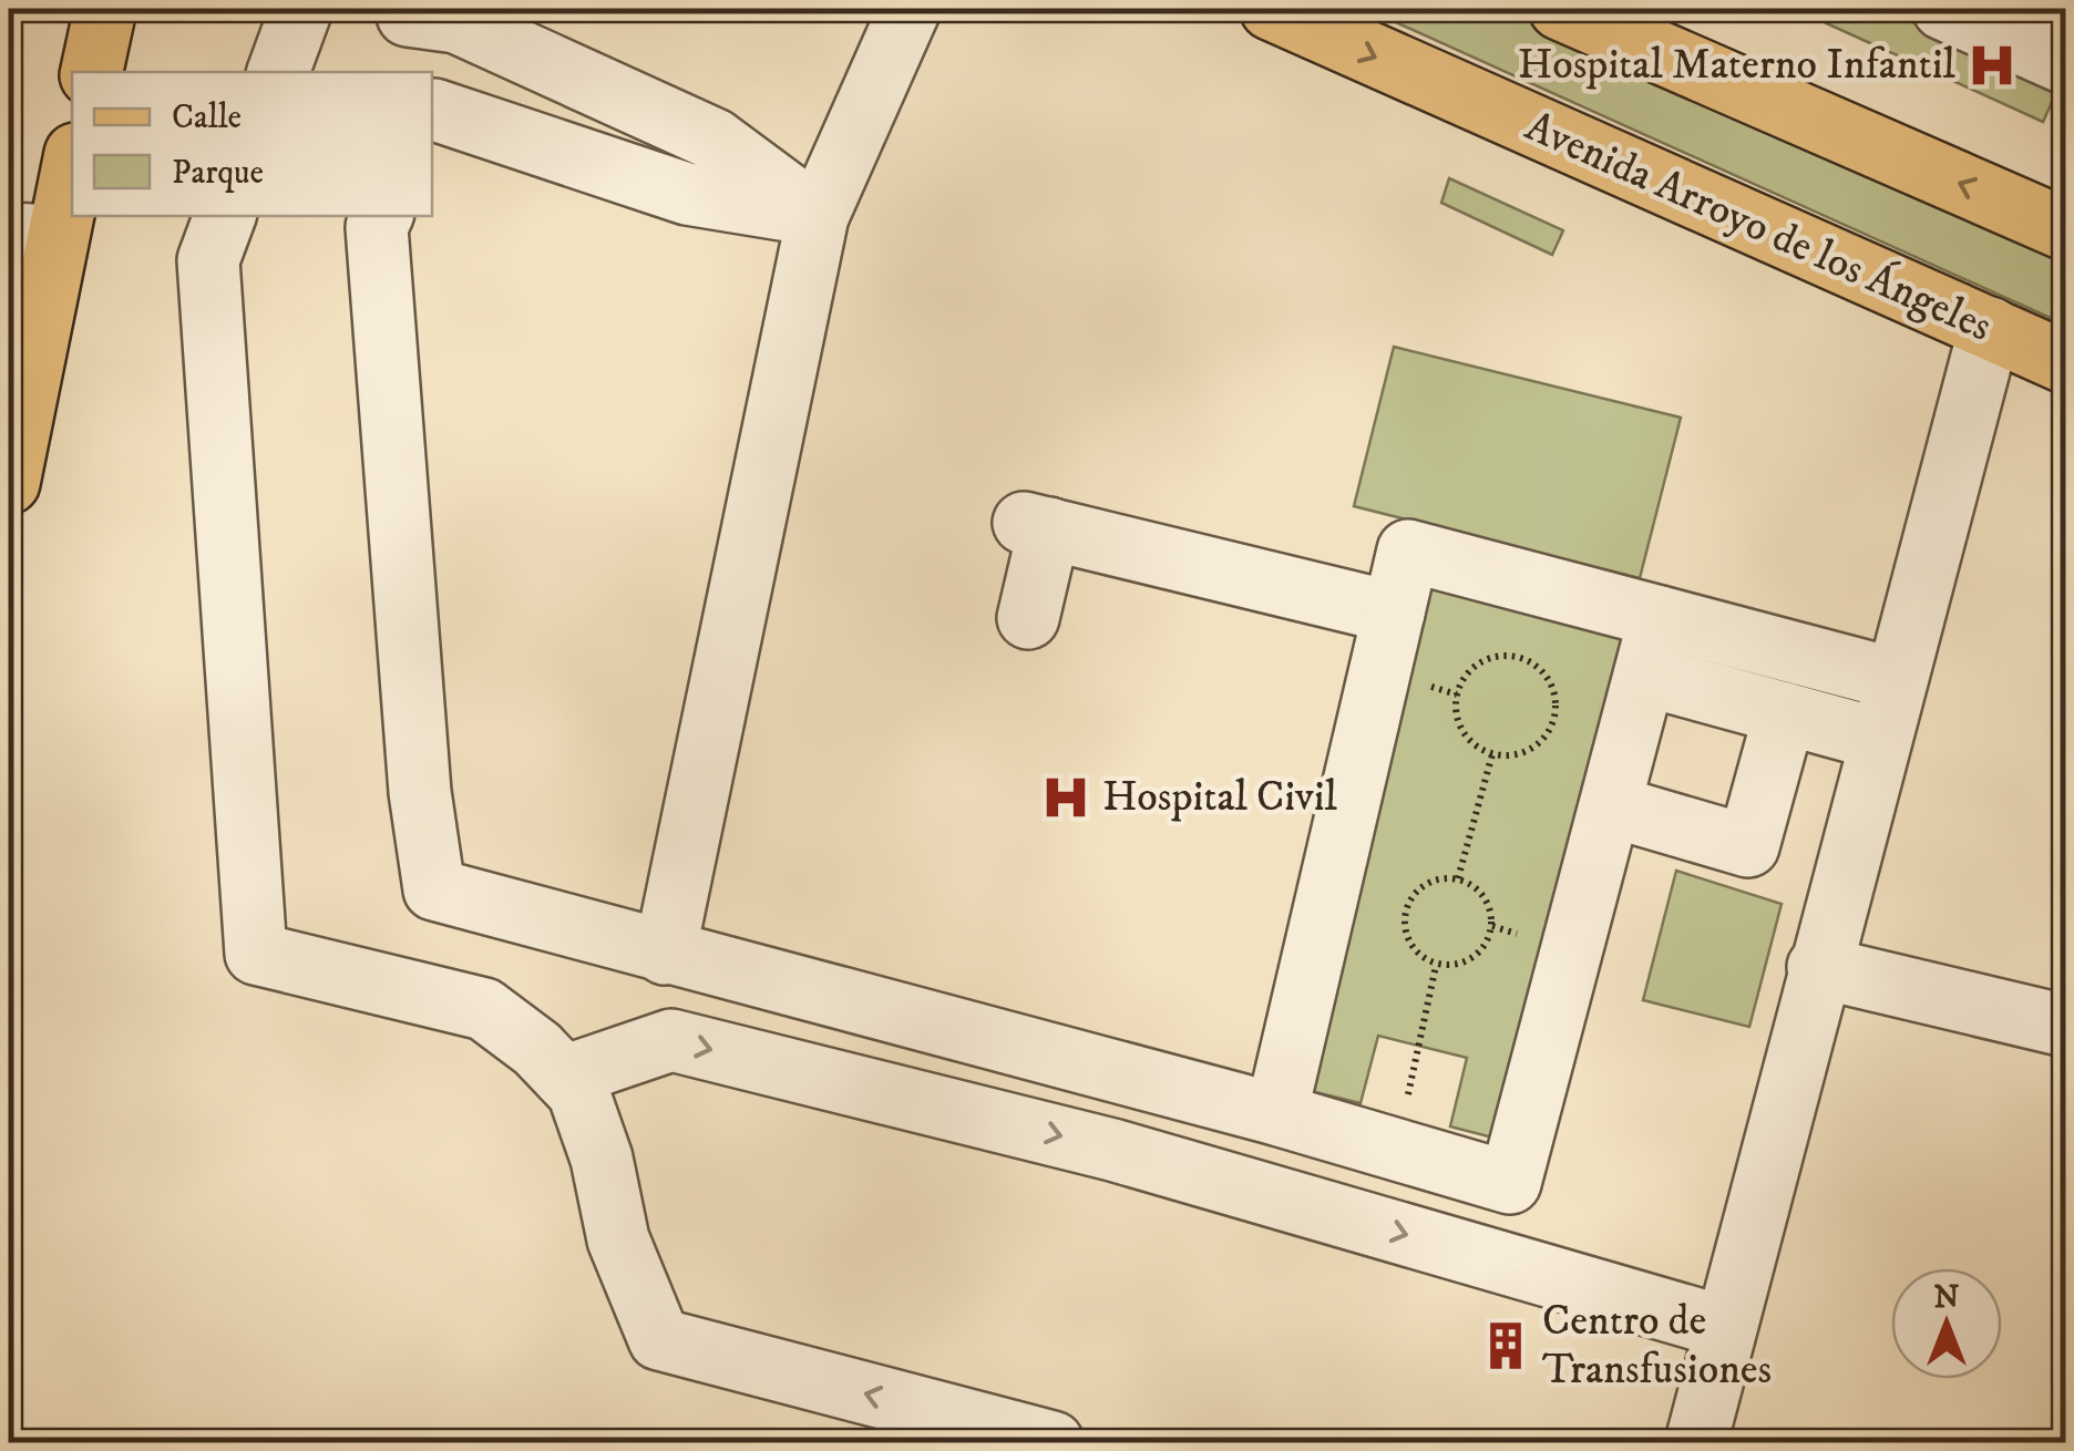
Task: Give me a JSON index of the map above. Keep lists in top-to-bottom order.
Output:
{
  "streets": {
    "main road": ["Avenida Arroyo de los Ángeles"]
  },
  "places": {
    "hospital": ["Hospital Materno Infantil", "Hospital Civil"],
    "building": ["Centro de Transfusiones"]
  },
  "legend": ["Calle", "Parque"],
  "north": "top"
}
